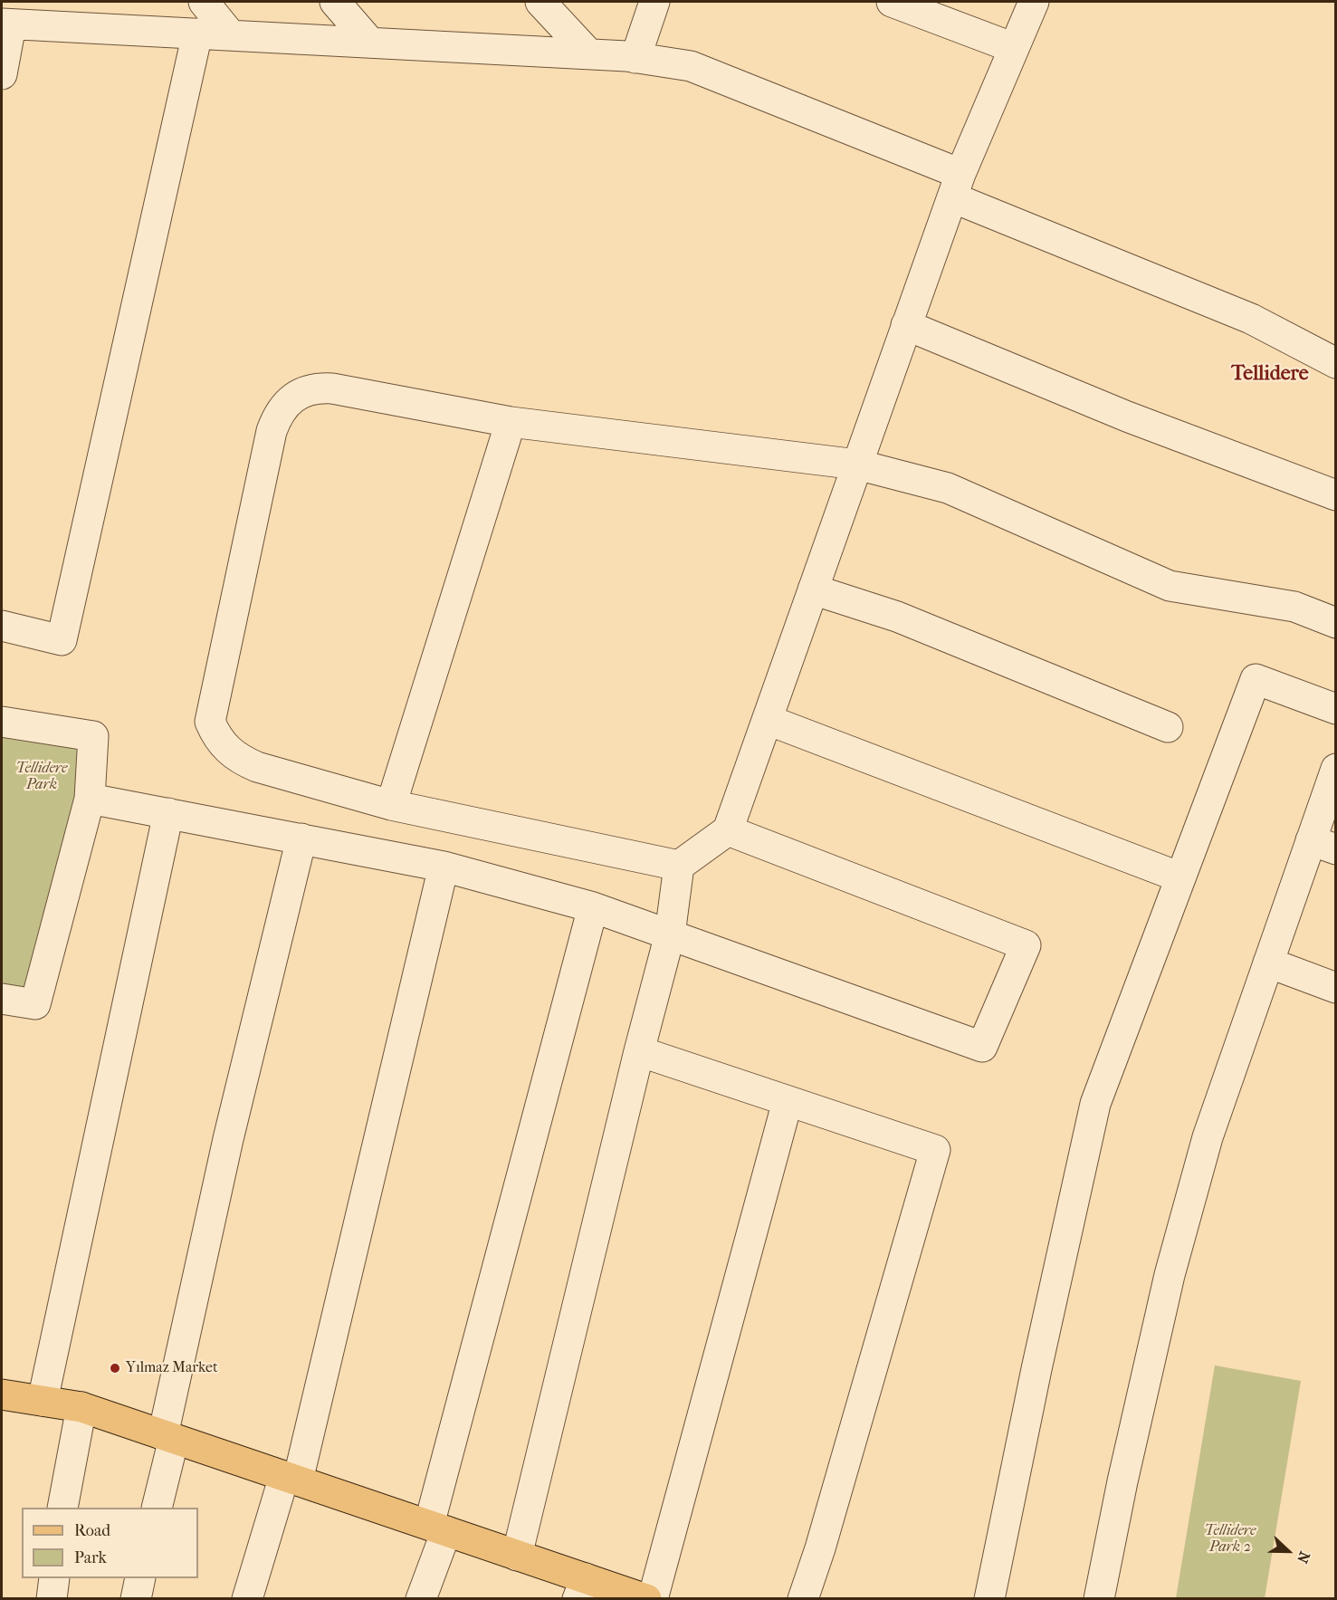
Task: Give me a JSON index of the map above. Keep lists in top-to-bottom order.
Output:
{
  "districts": ["Tellidere"],
  "parks": ["Tellidere Park", "Tellidere Park 2"],
  "places": ["Yılmaz Market"],
  "legend": ["Road", "Park"],
  "north": "right"
}
